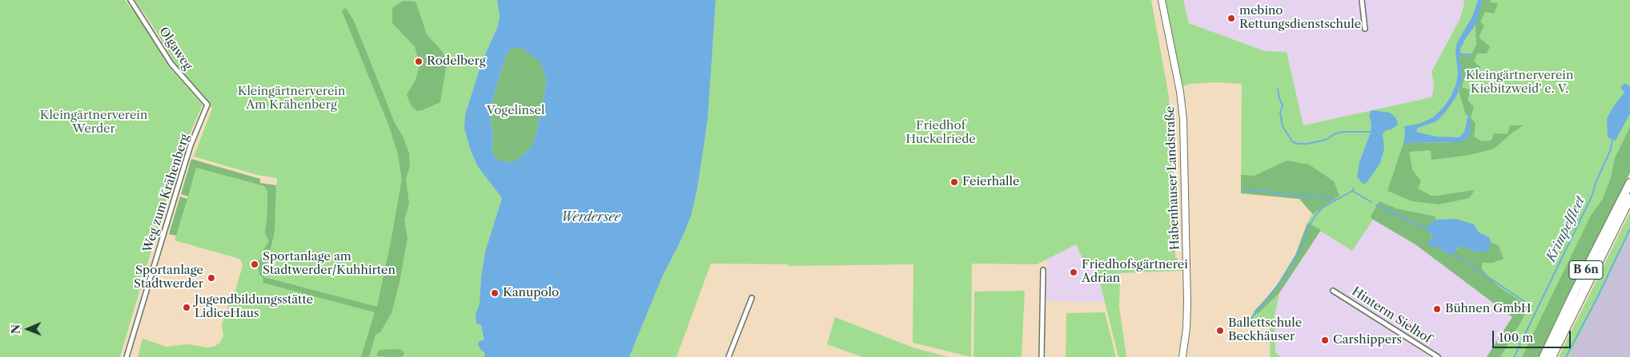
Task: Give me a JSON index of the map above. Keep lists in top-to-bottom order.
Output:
{
  "streets": {
    "highway": ["B 6n"],
    "street": [
      "Olgaweg",
      "Habenhauser Landstraße",
      "Weg zum Krähenberg",
      "Hinterm Sielhof"
    ]
  },
  "crossings": [
    ["Olgaweg", "Weg zum Krähenberg"]
  ],
  "water": ["Werdersee", "Krimpelfleet"],
  "parks": [
    "Kleingärtnerverein Kiebitzweid' e. V.",
    "Kleingärtnerverein Am Krähenberg",
    "Vogelinsel",
    "Kleingärtnerverein Werder",
    "Friedhof Huckelriede"
  ],
  "places": [
    "mebino Rettungsdienstschule",
    "Rodelberg",
    "Feierhalle",
    "Sportanlage am Stadtwerder/Kuhhirten",
    "Friedhofsgärtnerei Adrian",
    "Sportanlage Stadtwerder",
    "Kanupolo",
    "Jugendbildungsstätte LidiceHaus",
    "Bühnen GmbH",
    "Ballettschule Beckhäuser",
    "Carshippers"
  ],
  "scale_bar": "100 m",
  "north": "left"
}
